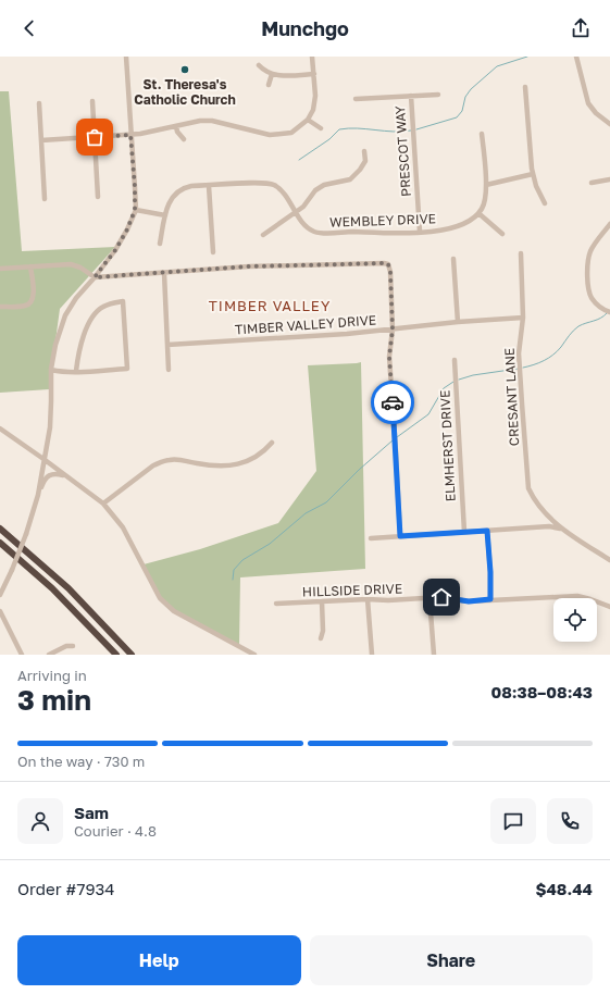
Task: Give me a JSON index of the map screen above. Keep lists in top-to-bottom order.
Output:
{
  "streets": {
    "street": [
      "PRESCOT WAY",
      "WEMBLEY DRIVE",
      "TIMBER VALLEY DRIVE",
      "CRESANT LANE",
      "ELMHERST DRIVE",
      "HILLSIDE DRIVE"
    ]
  },
  "crossings": [
    ["PRESCOT WAY", "WEMBLEY DRIVE"],
    ["TIMBER VALLEY DRIVE", "CRESANT LANE"]
  ],
  "districts": ["TIMBER VALLEY"],
  "places": ["St. Theresa's Catholic Church"],
  "page": {
    "header": "Munchgo",
    "heading": ["3 min", "Arriving in", "08:38–08:43"],
    "panel": [
      "Sam",
      "Courier · 4.8",
      "Order #7934",
      "$48.44"
    ],
    "bar": "On the way · 730 m",
    "buttons": ["Help", "Share"]
  }
}
